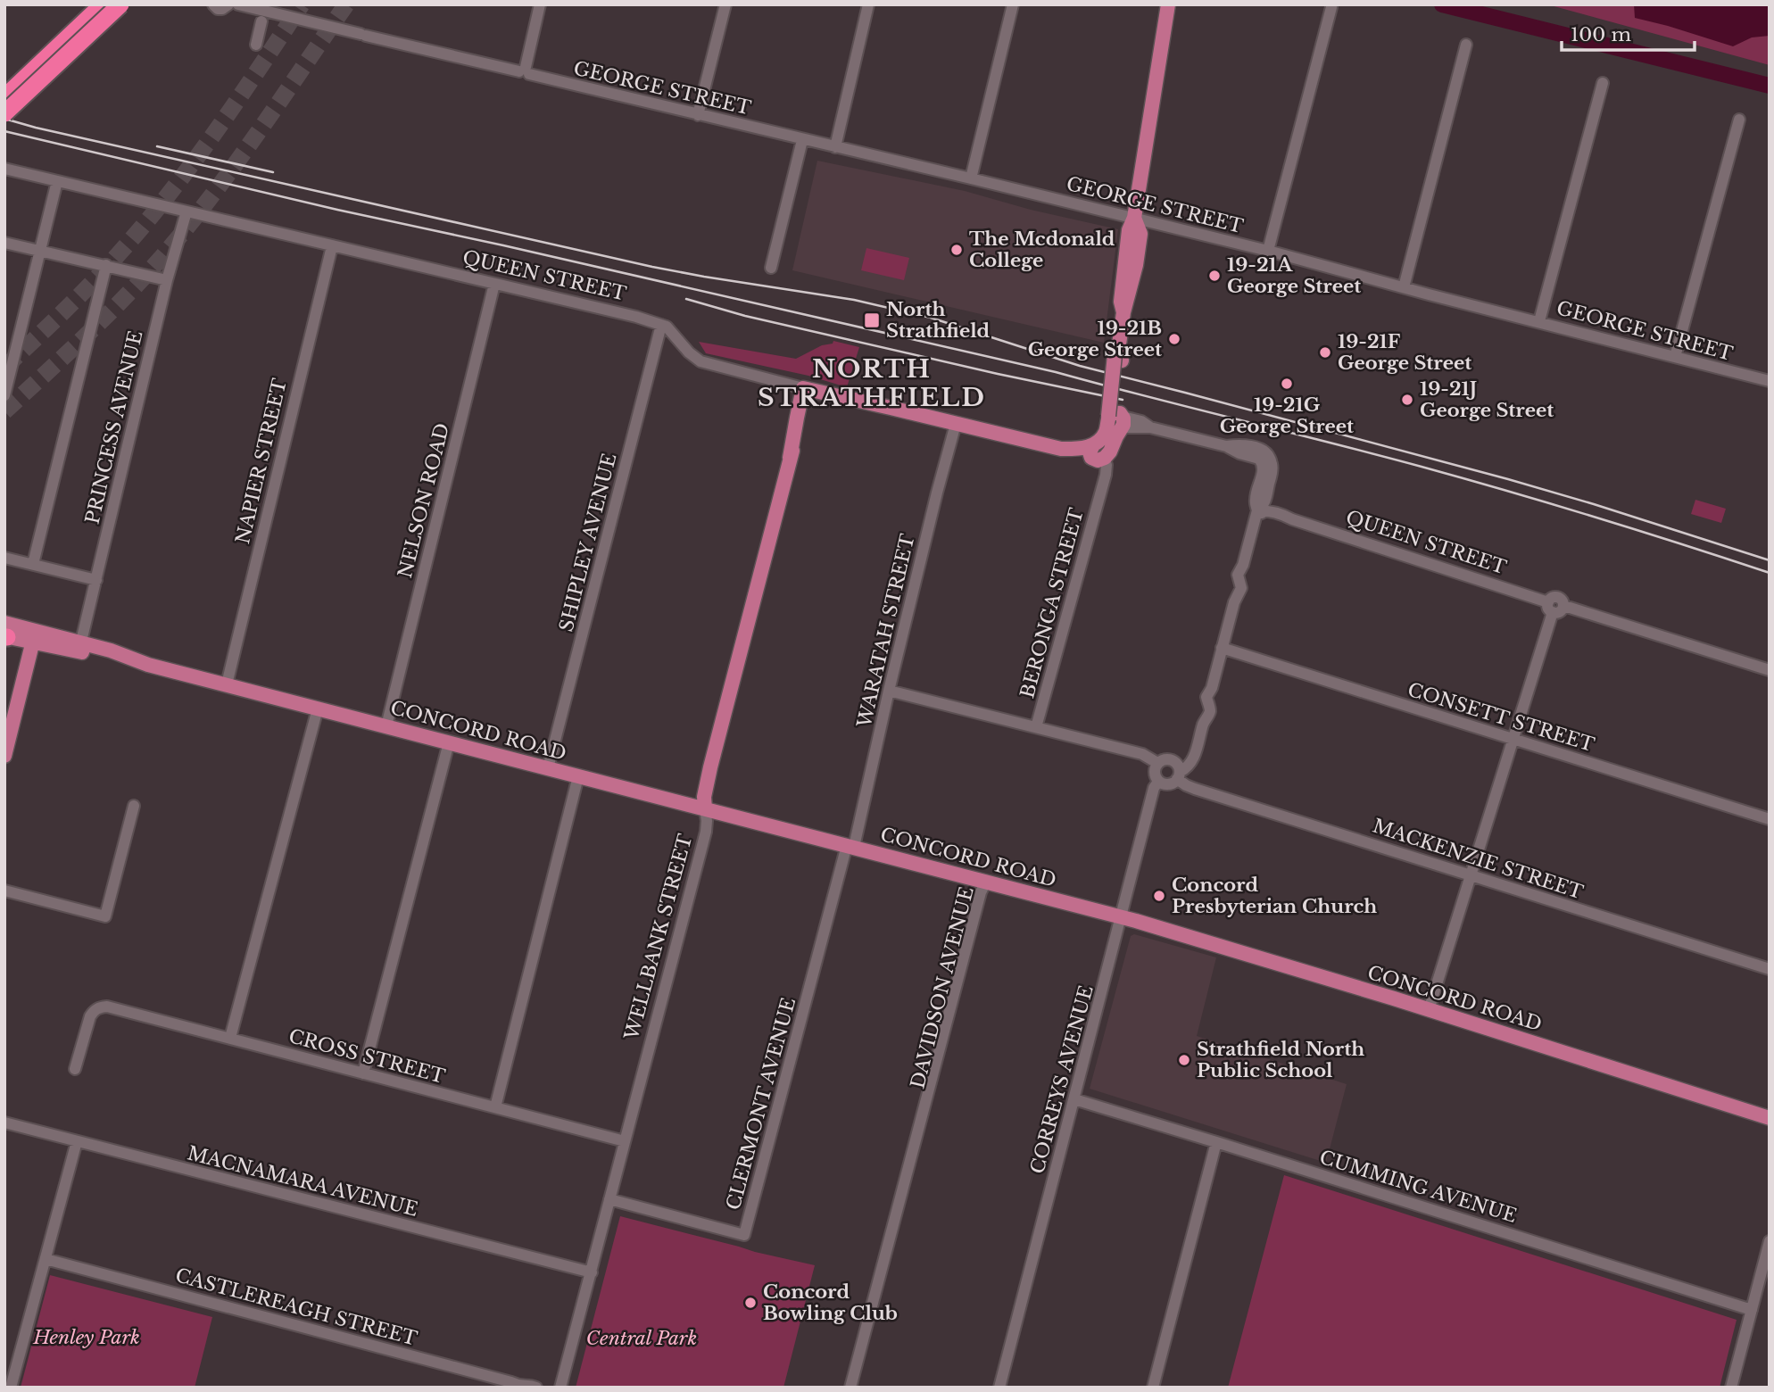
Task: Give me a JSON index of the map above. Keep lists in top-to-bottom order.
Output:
{
  "streets": {
    "main road": ["CONCORD ROAD", "WELLBANK STREET"],
    "street": [
      "GEORGE STREET",
      "QUEEN STREET",
      "PRINCESS AVENUE",
      "NAPIER STREET",
      "NELSON ROAD",
      "SHIPLEY AVENUE",
      "BERONGA STREET",
      "WARATAH STREET",
      "CONSETT STREET",
      "MACKENZIE STREET",
      "DAVIDSON AVENUE",
      "CROSS STREET",
      "CORREYS AVENUE",
      "CLERMONT AVENUE",
      "MACNAMARA AVENUE",
      "CUMMING AVENUE",
      "CASTLEREAGH STREET"
    ]
  },
  "crossings": [
    ["QUEEN STREET", "PRINCESS AVENUE"],
    ["QUEEN STREET", "NAPIER STREET"],
    ["QUEEN STREET", "NELSON ROAD"],
    ["QUEEN STREET", "SHIPLEY AVENUE"],
    ["PRINCESS AVENUE", "CONCORD ROAD"],
    ["NAPIER STREET", "CONCORD ROAD"],
    ["NELSON ROAD", "CONCORD ROAD"],
    ["SHIPLEY AVENUE", "CONCORD ROAD"],
    ["WARATAH STREET", "CONCORD ROAD"],
    ["WARATAH STREET", "CLERMONT AVENUE"],
    ["CONCORD ROAD", "WELLBANK STREET"],
    ["CONCORD ROAD", "DAVIDSON AVENUE"],
    ["CONCORD ROAD", "CORREYS AVENUE"],
    ["CONCORD ROAD", "CLERMONT AVENUE"],
    ["MACKENZIE STREET", "CORREYS AVENUE"],
    ["WELLBANK STREET", "CROSS STREET"],
    ["WELLBANK STREET", "CLERMONT AVENUE"],
    ["WELLBANK STREET", "MACNAMARA AVENUE"],
    ["CORREYS AVENUE", "CUMMING AVENUE"]
  ],
  "districts": ["NORTH STRATHFIELD"],
  "parks": ["Henley Park", "Central Park"],
  "places": {
    "other": [
      "The Mcdonald College",
      "19-21A George Street",
      "19-21B George Street",
      "19-21F George Street",
      "19-21G George Street",
      "19-21J George Street",
      "Concord Presbyterian Church",
      "Strathfield North Public School",
      "Concord Bowling Club"
    ],
    "transit": ["North Strathfield"]
  },
  "scale_bar": "100 m"
}
